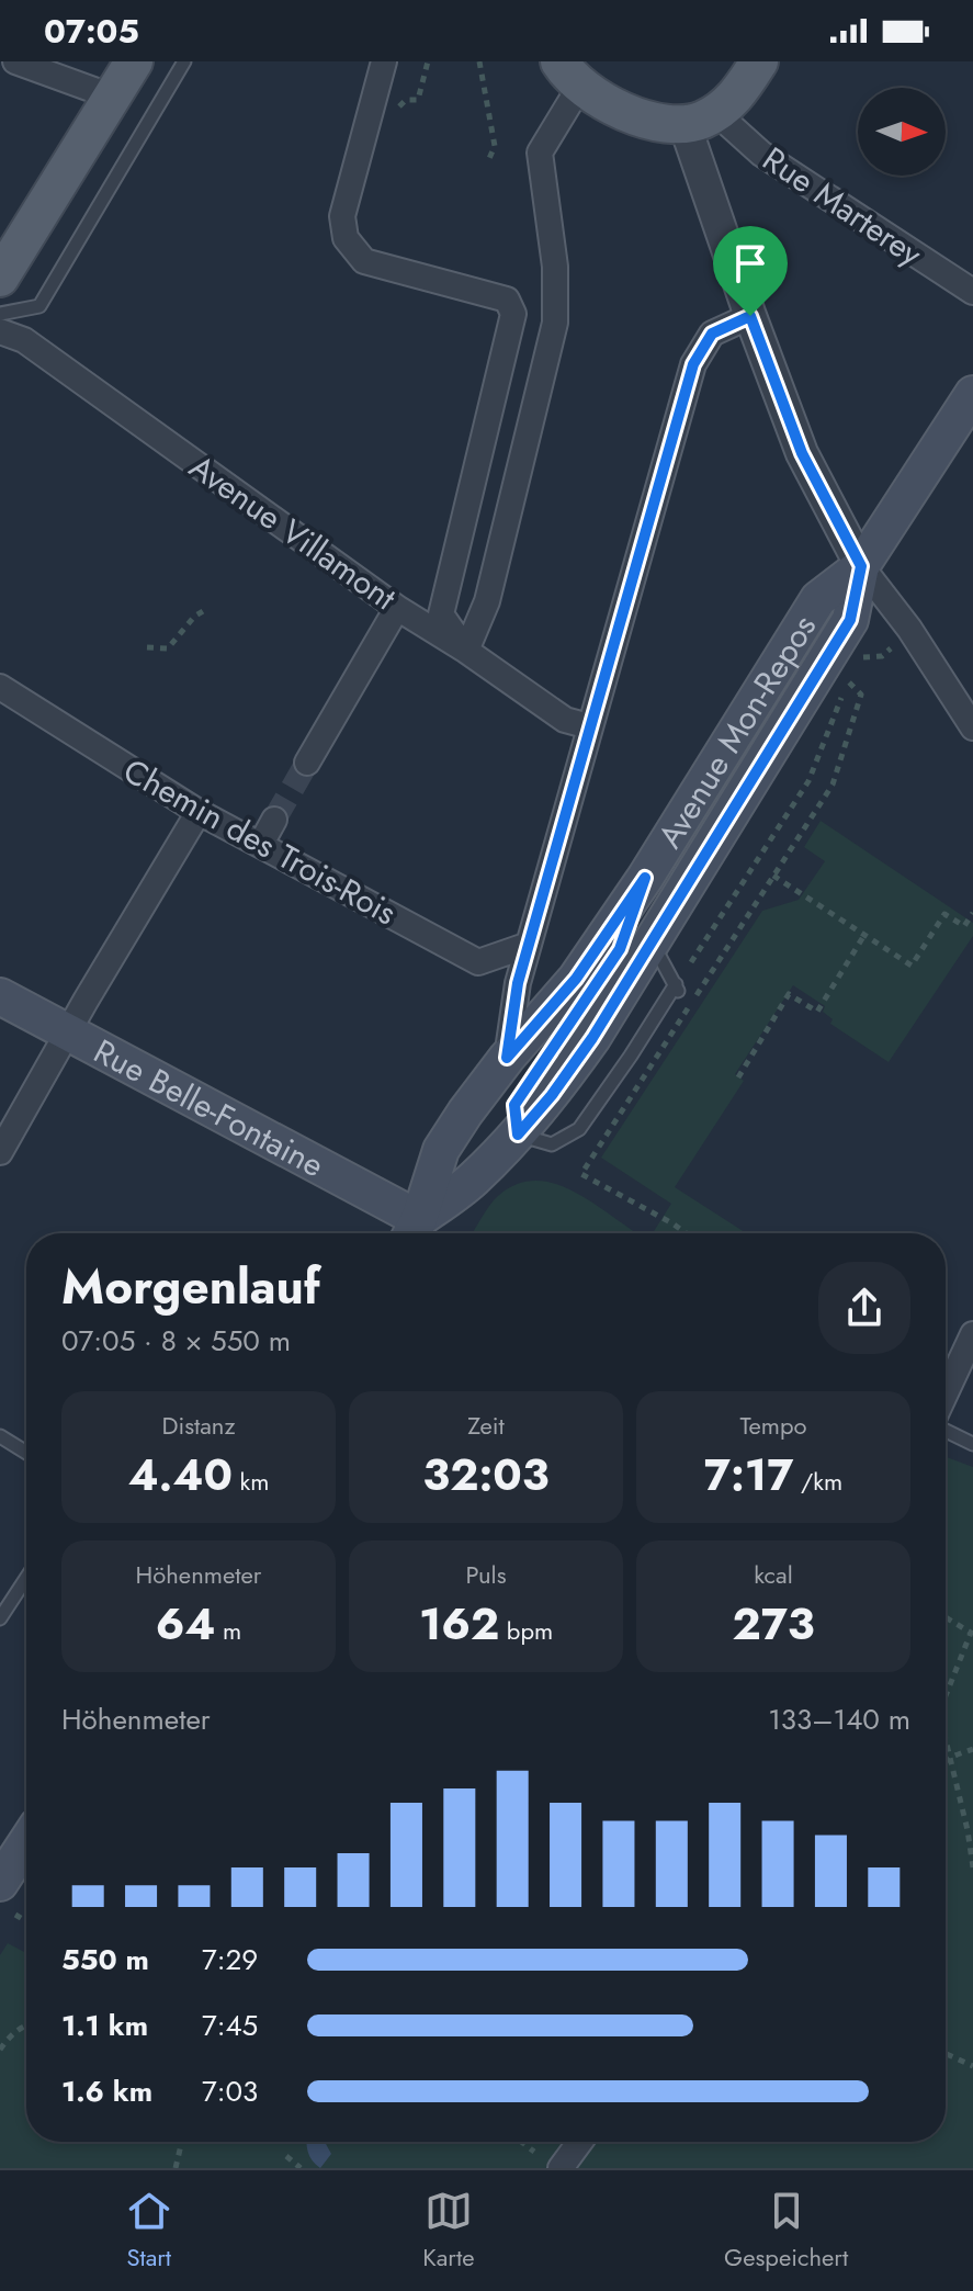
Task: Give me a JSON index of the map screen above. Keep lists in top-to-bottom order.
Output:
{
  "streets": {
    "main road": ["Avenue Mon-Repos", "Rue Belle-Fontaine"],
    "street": ["Rue Marterey", "Avenue Villamont", "Chemin des Trois-Rois"]
  },
  "crossings": [
    ["Avenue Mon-Repos", "Rue Belle-Fontaine"]
  ],
  "north": "right",
  "page": {
    "status": "07:05",
    "heading": ["Morgenlauf", "07:05 · 8 × 550 m"],
    "stats": [
      ["Distanz", "4.40 km"],
      ["Zeit", "32:03"],
      ["Tempo", "7:17 /km"],
      ["Höhenmeter", "64 m"],
      ["Puls", "162 bpm"],
      ["kcal", "273"]
    ],
    "chart": ["Höhenmeter", "133–140 m"],
    "list": [
      {
        "name": "550 m",
        "note": "7:29"
      },
      {
        "name": "1.1 km",
        "note": "7:45"
      },
      {
        "name": "1.6 km",
        "note": "7:03"
      }
    ],
    "tabs": ["Start", "Karte", "Gespeichert"]
  }
}
